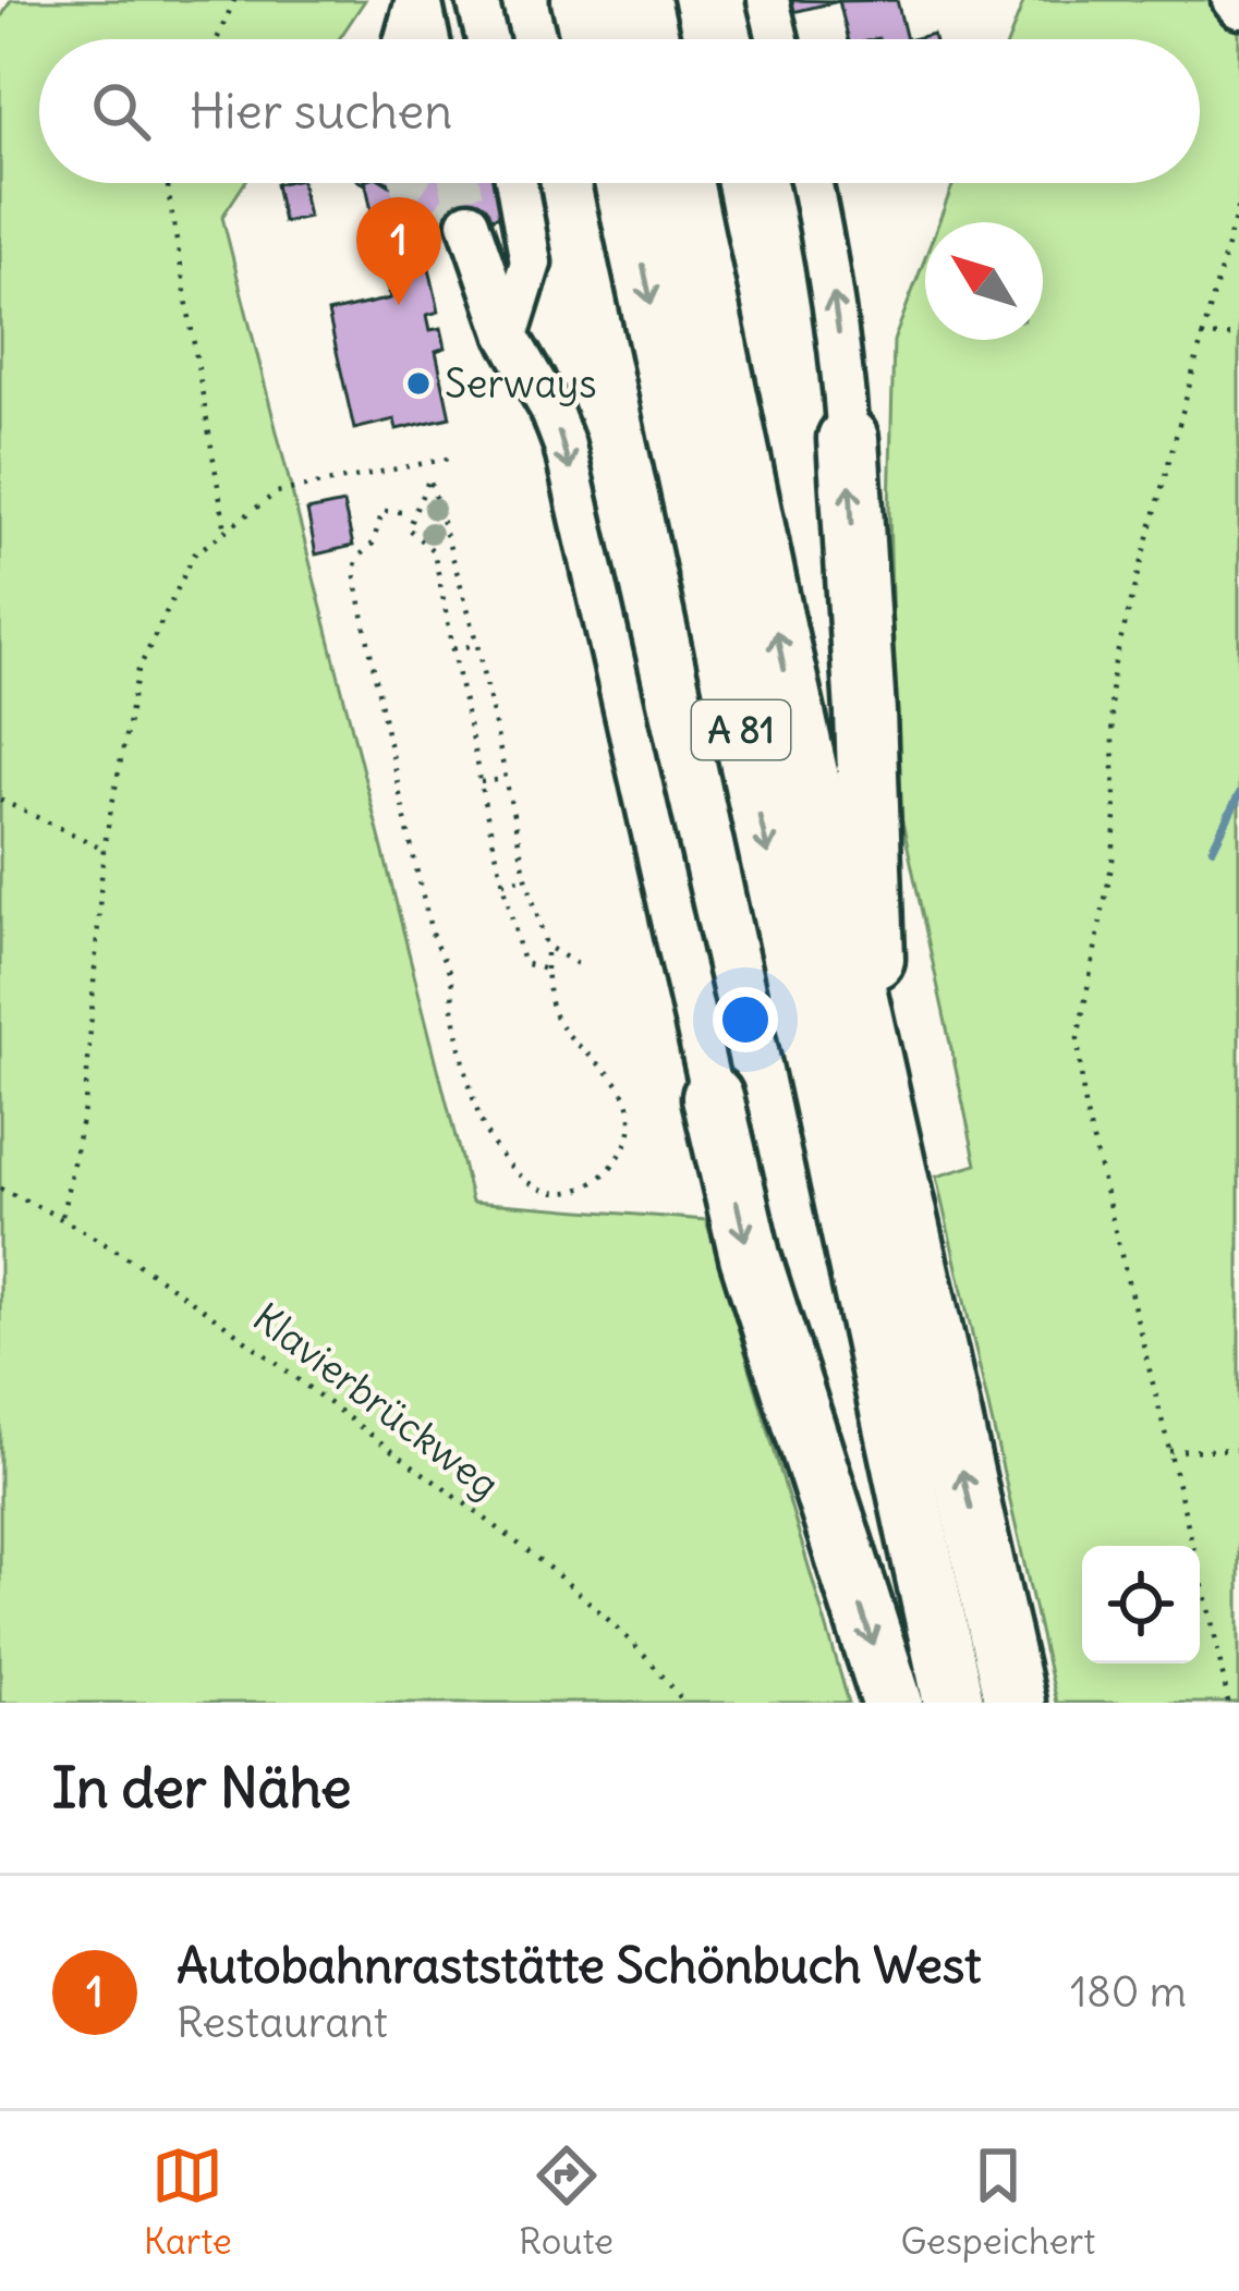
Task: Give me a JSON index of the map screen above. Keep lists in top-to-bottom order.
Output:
{
  "streets": {
    "highway": ["A 81"],
    "path": ["Klavierbrückweg"]
  },
  "places": ["Serways"],
  "north": "top left",
  "page": {
    "search": "Hier suchen",
    "pins": "1",
    "heading": "In der Nähe",
    "list": [
      {
        "mark": "1",
        "name": "Autobahnraststätte Schönbuch West",
        "note": "Restaurant",
        "value": "180 m"
      }
    ],
    "nav": ["Karte", "Route", "Gespeichert"]
  }
}
